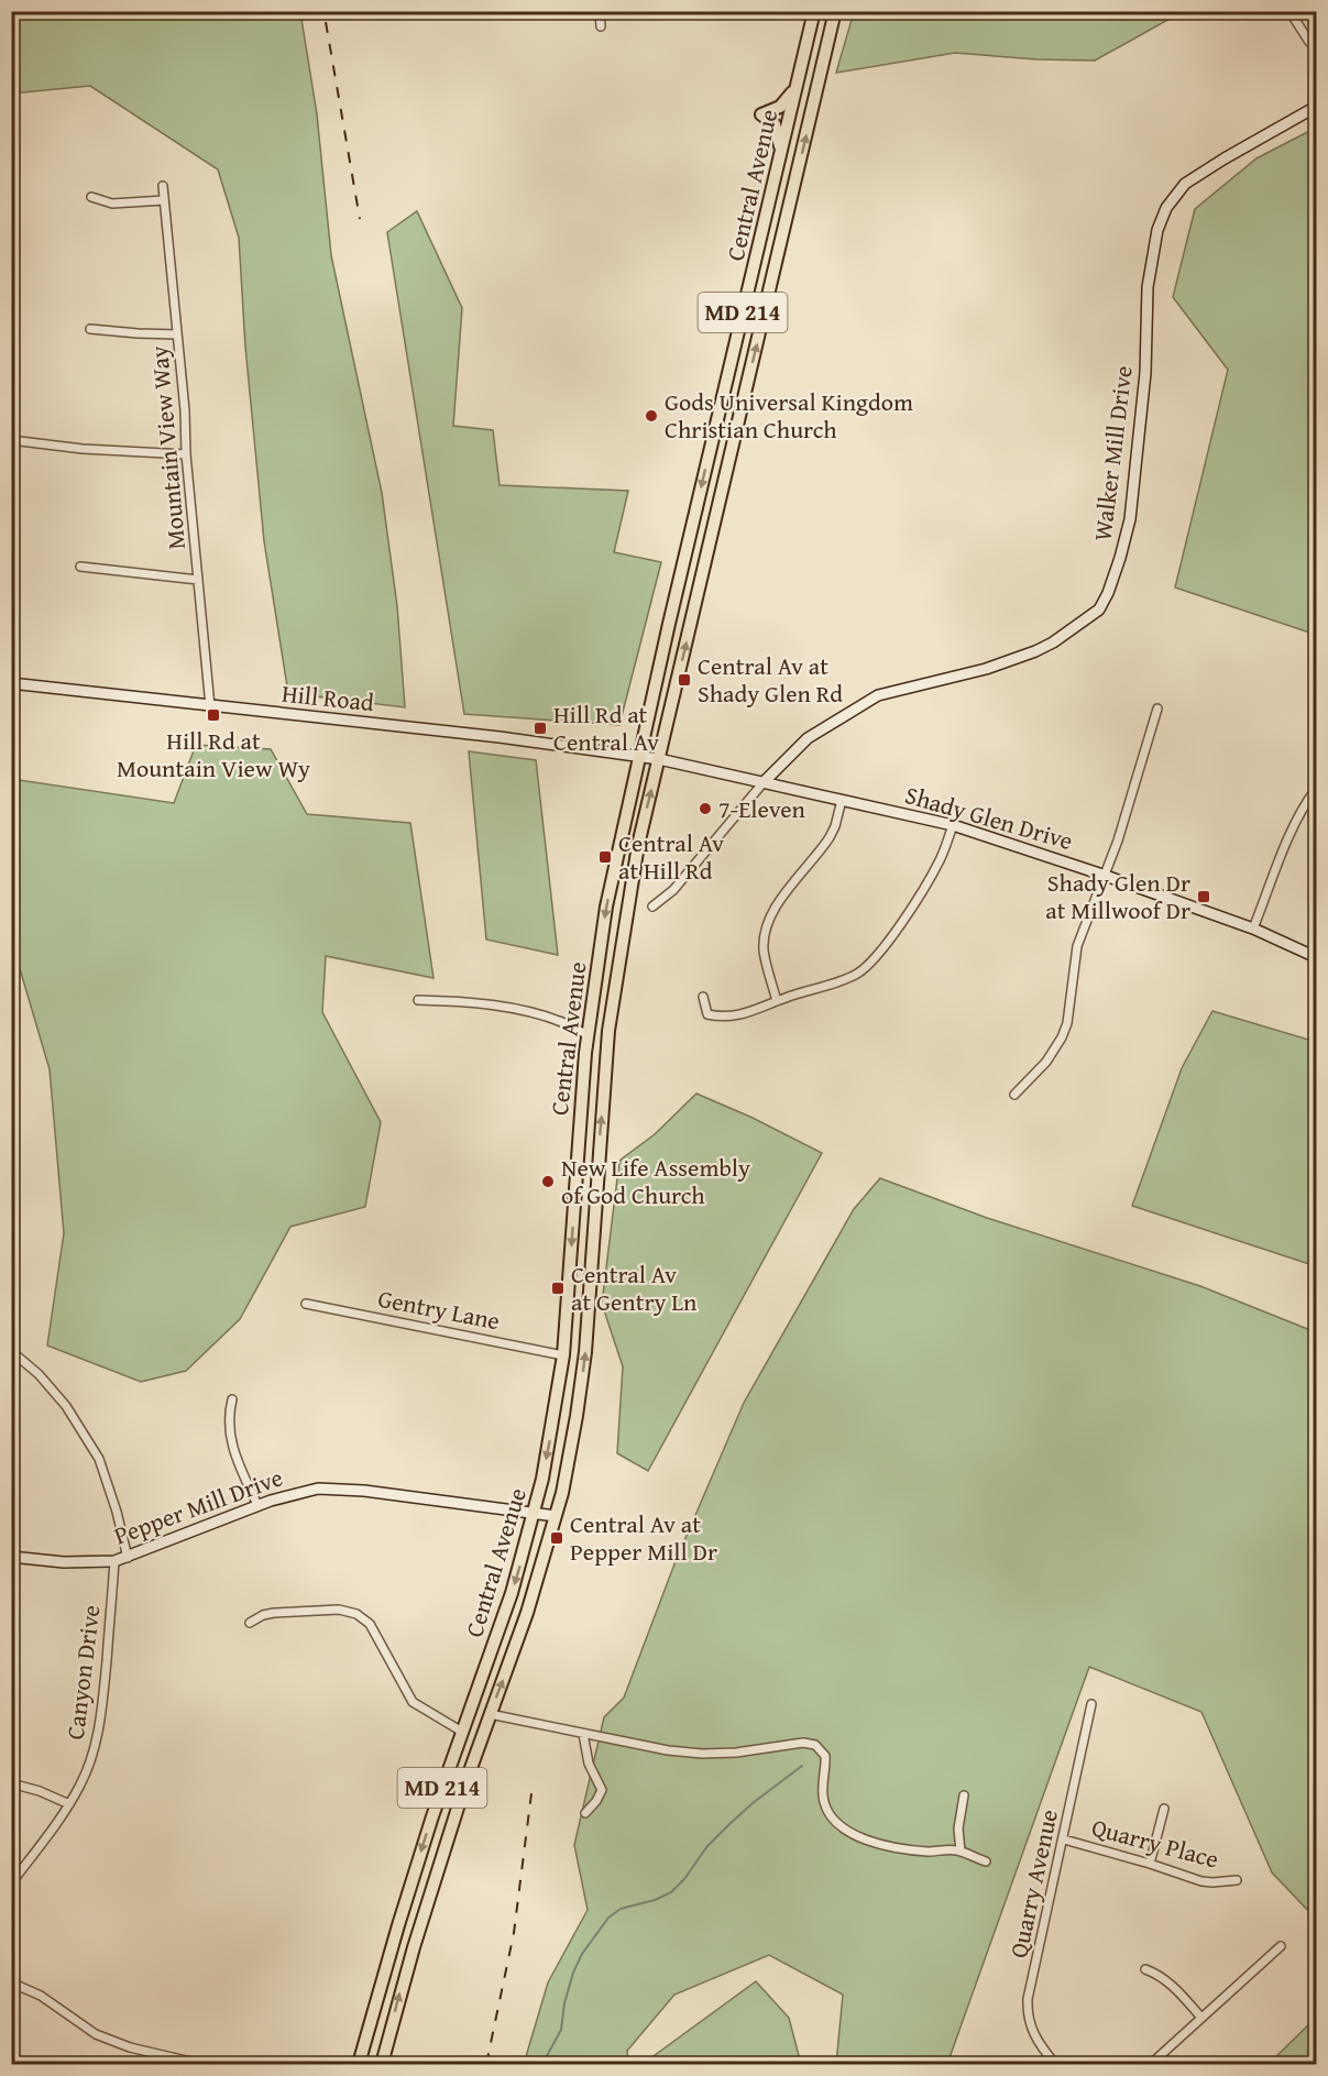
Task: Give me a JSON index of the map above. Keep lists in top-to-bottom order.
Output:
{
  "streets": {
    "main road": ["Central Avenue", "MD 214"],
    "street": [
      "Mountain View Way",
      "Walker Mill Drive",
      "Hill Road",
      "Shady Glen Drive",
      "Gentry Lane",
      "Pepper Mill Drive",
      "Canyon Drive",
      "Quarry Place",
      "Quarry Avenue"
    ]
  },
  "crossings": [
    ["Central Avenue", "Hill Road"],
    ["Central Avenue", "Shady Glen Drive"],
    ["Central Avenue", "Gentry Lane"],
    ["Central Avenue", "Pepper Mill Drive"],
    ["Mountain View Way", "Hill Road"],
    ["Walker Mill Drive", "Shady Glen Drive"],
    ["Hill Road", "Shady Glen Drive"],
    ["Pepper Mill Drive", "Canyon Drive"],
    ["Quarry Place", "Quarry Avenue"]
  ],
  "places": {
    "other": ["Gods Universal Kingdom Christian Church", "7-Eleven", "New Life Assembly of God Church"],
    "transit": [
      "Central Av at Shady Glen Rd",
      "Hill Rd at Mountain View Wy",
      "Hill Rd at Central Av",
      "Central Av at Hill Rd",
      "Shady Glen Dr at Millwoof Dr",
      "Central Av at Gentry Ln",
      "Central Av at Pepper Mill Dr"
    ]
  }
}
